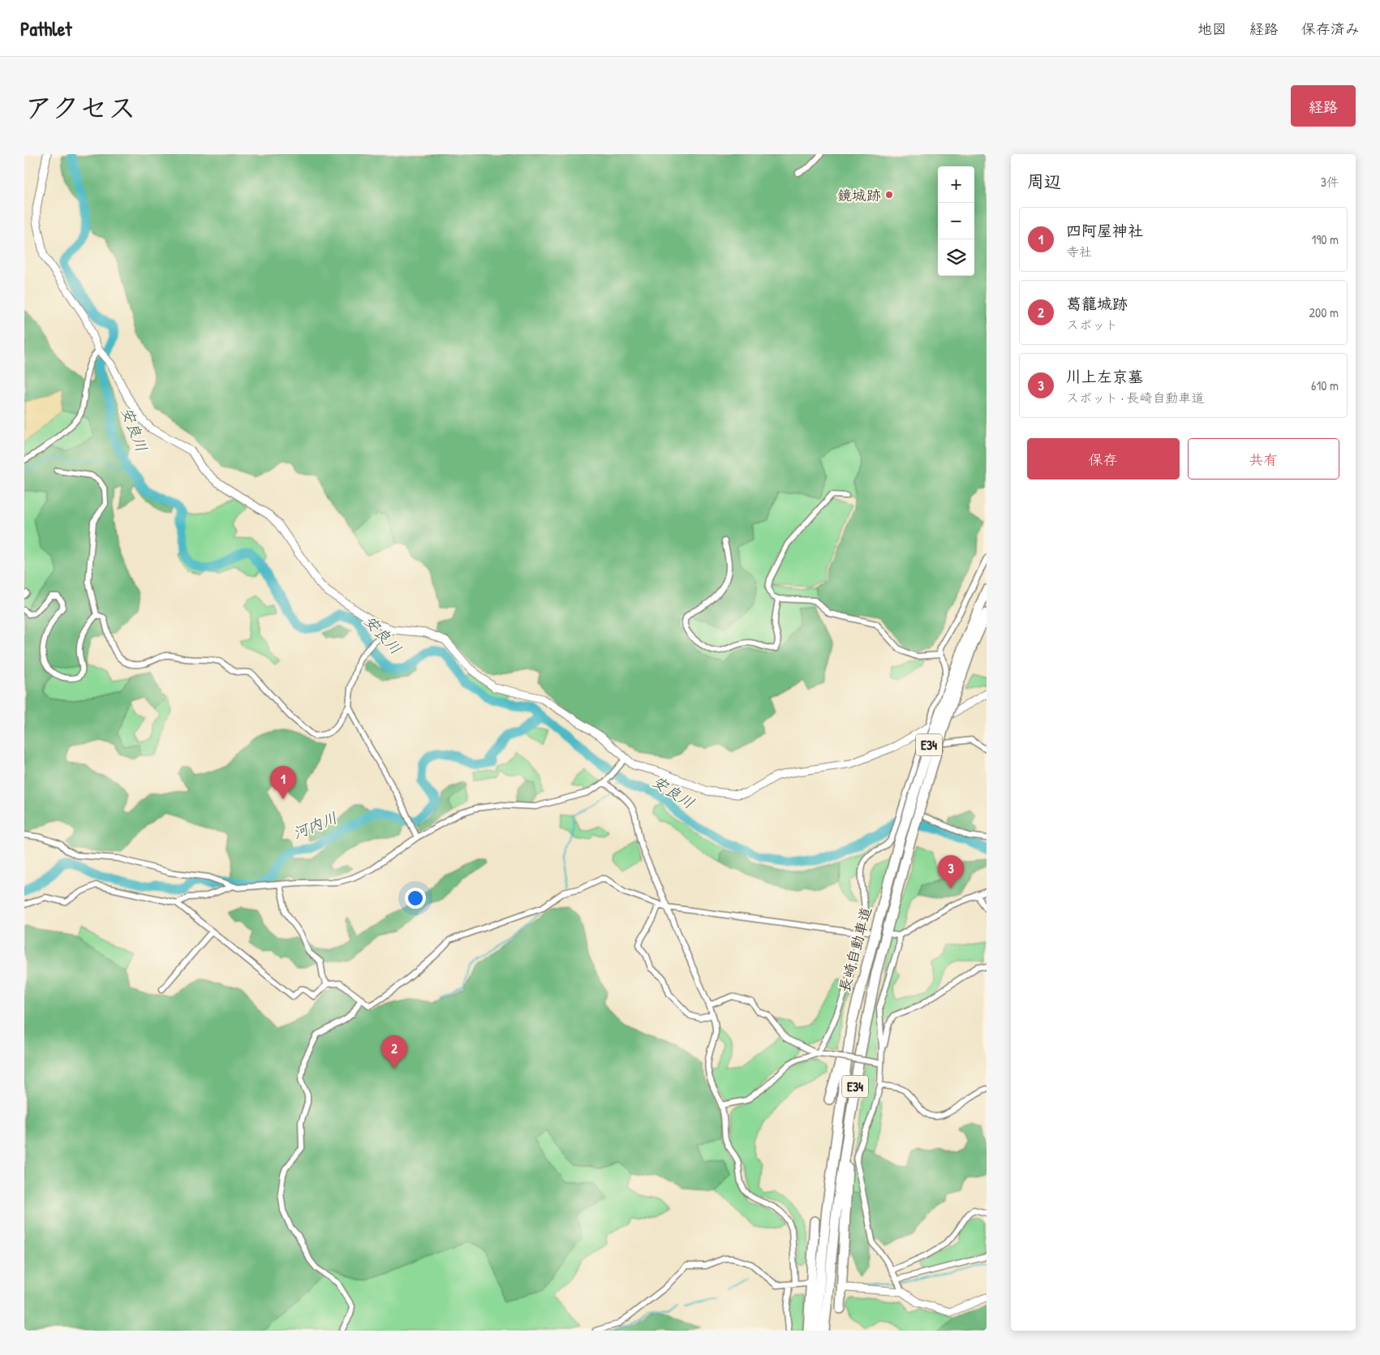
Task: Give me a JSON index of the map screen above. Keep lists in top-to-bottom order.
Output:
{
  "streets": {
    "highway": ["E34", "長崎自動車道"]
  },
  "water": ["安良川", "河内川"],
  "places": ["鏡城跡"],
  "page": {
    "header": "Pathlet",
    "nav": ["地図", "経路", "保存済み"],
    "title": "アクセス",
    "buttons": [
      "経路",
      ["保存", "共有"]
    ],
    "heading": ["周辺", "3件"],
    "map_buttons": ["+", "−"],
    "list": [
      {
        "mark": "1",
        "name": "四阿屋神社",
        "note": "寺社",
        "value": "190 m"
      },
      {
        "mark": "2",
        "name": "葛籠城跡",
        "note": "スポット",
        "value": "200 m"
      },
      {
        "mark": "3",
        "name": "川上左京墓",
        "note": "スポット · 長崎自動車道",
        "value": "610 m"
      }
    ],
    "pins": ["1", "3", "2"]
  }
}
